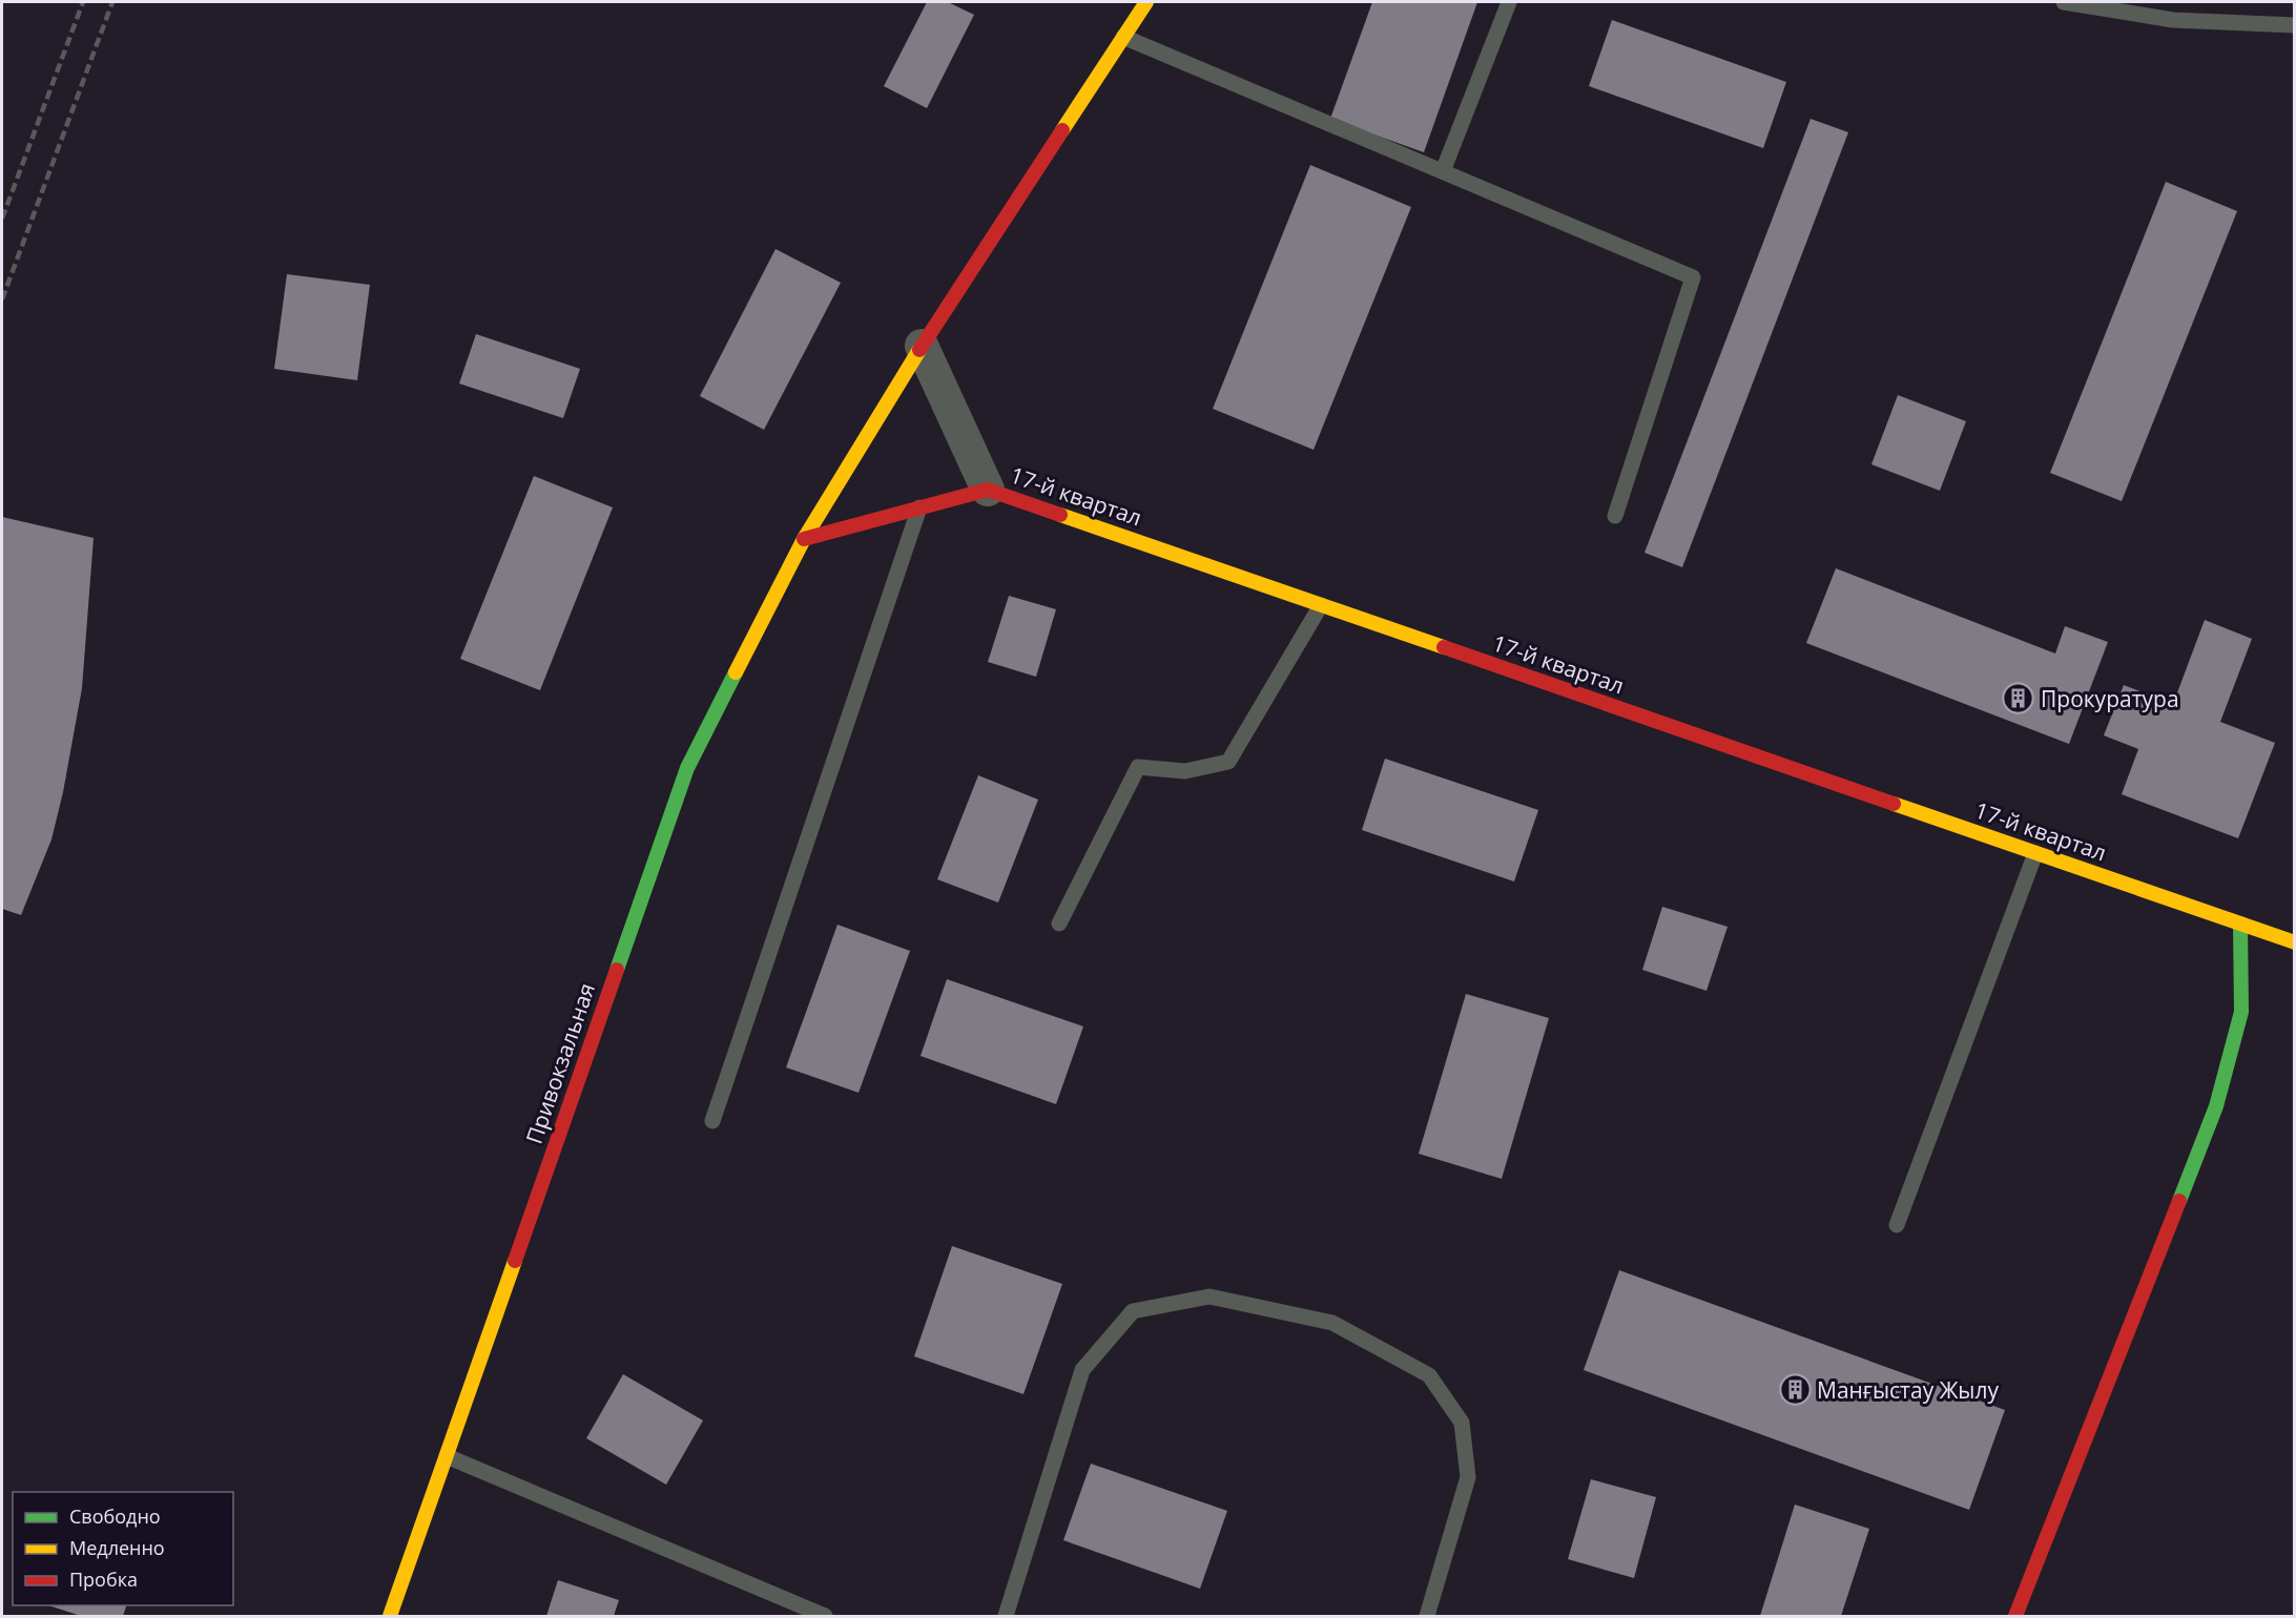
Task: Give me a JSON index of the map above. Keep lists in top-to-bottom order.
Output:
{
  "streets": {
    "street": ["17-й квартал", "Привокзальная"]
  },
  "crossings": [
    ["17-й квартал", "Привокзальная"]
  ],
  "places": {
    "building": ["Прокуратура", "Манғыстау Жылу"]
  },
  "legend": ["Свободно", "Медленно", "Пробка"]
}
